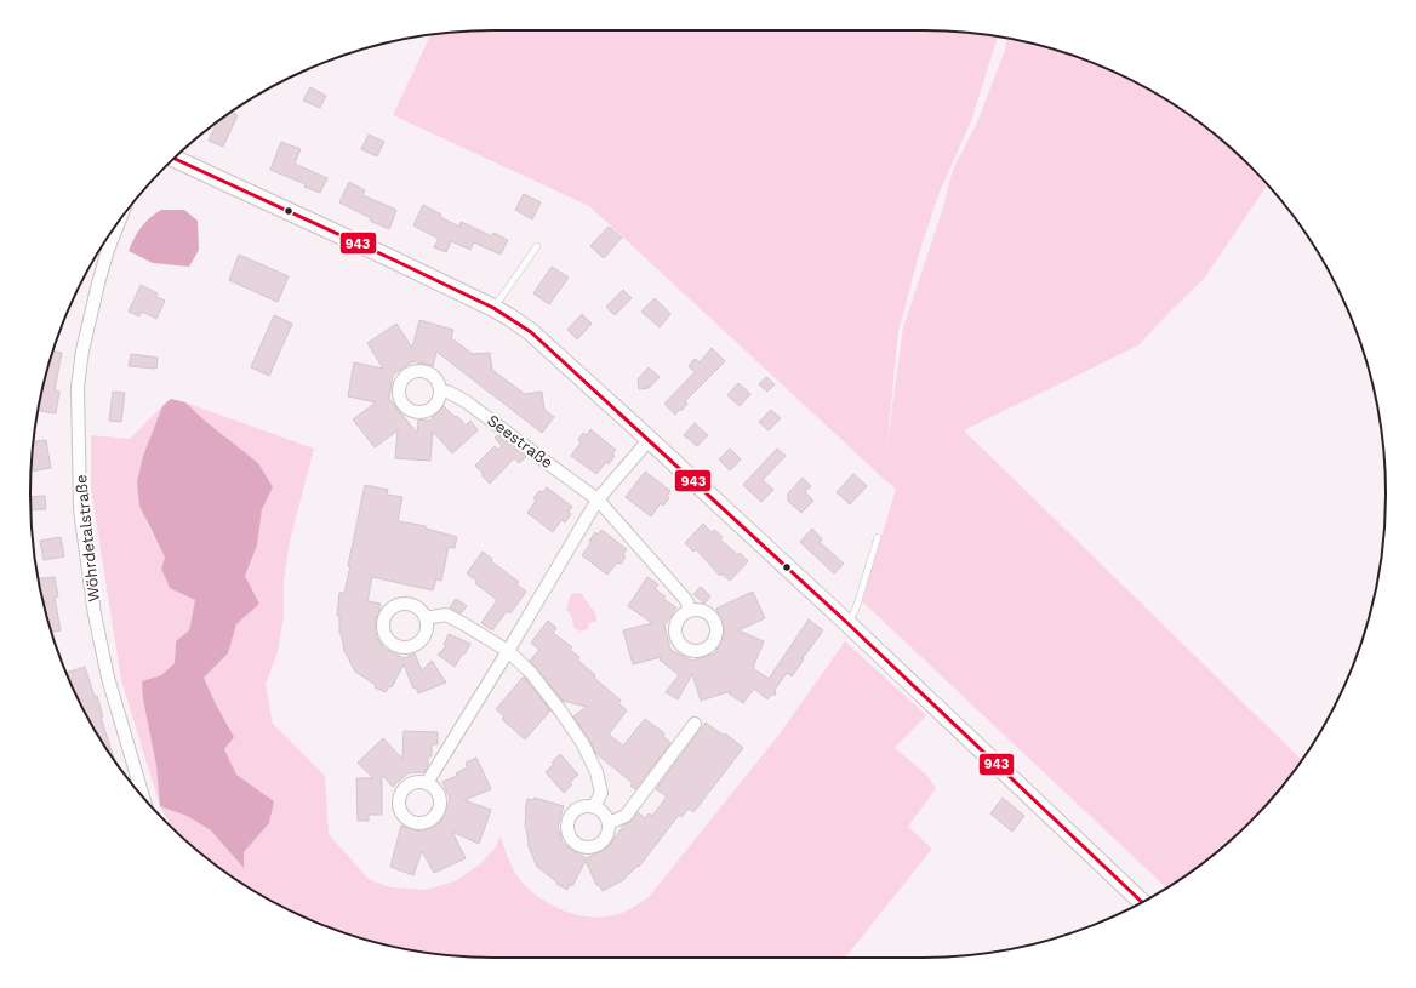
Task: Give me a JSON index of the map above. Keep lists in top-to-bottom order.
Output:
{
  "streets": {
    "street": ["Seestraße", "Wöhrdetalstraße"]
  },
  "lines": ["transit line 943"]
}
